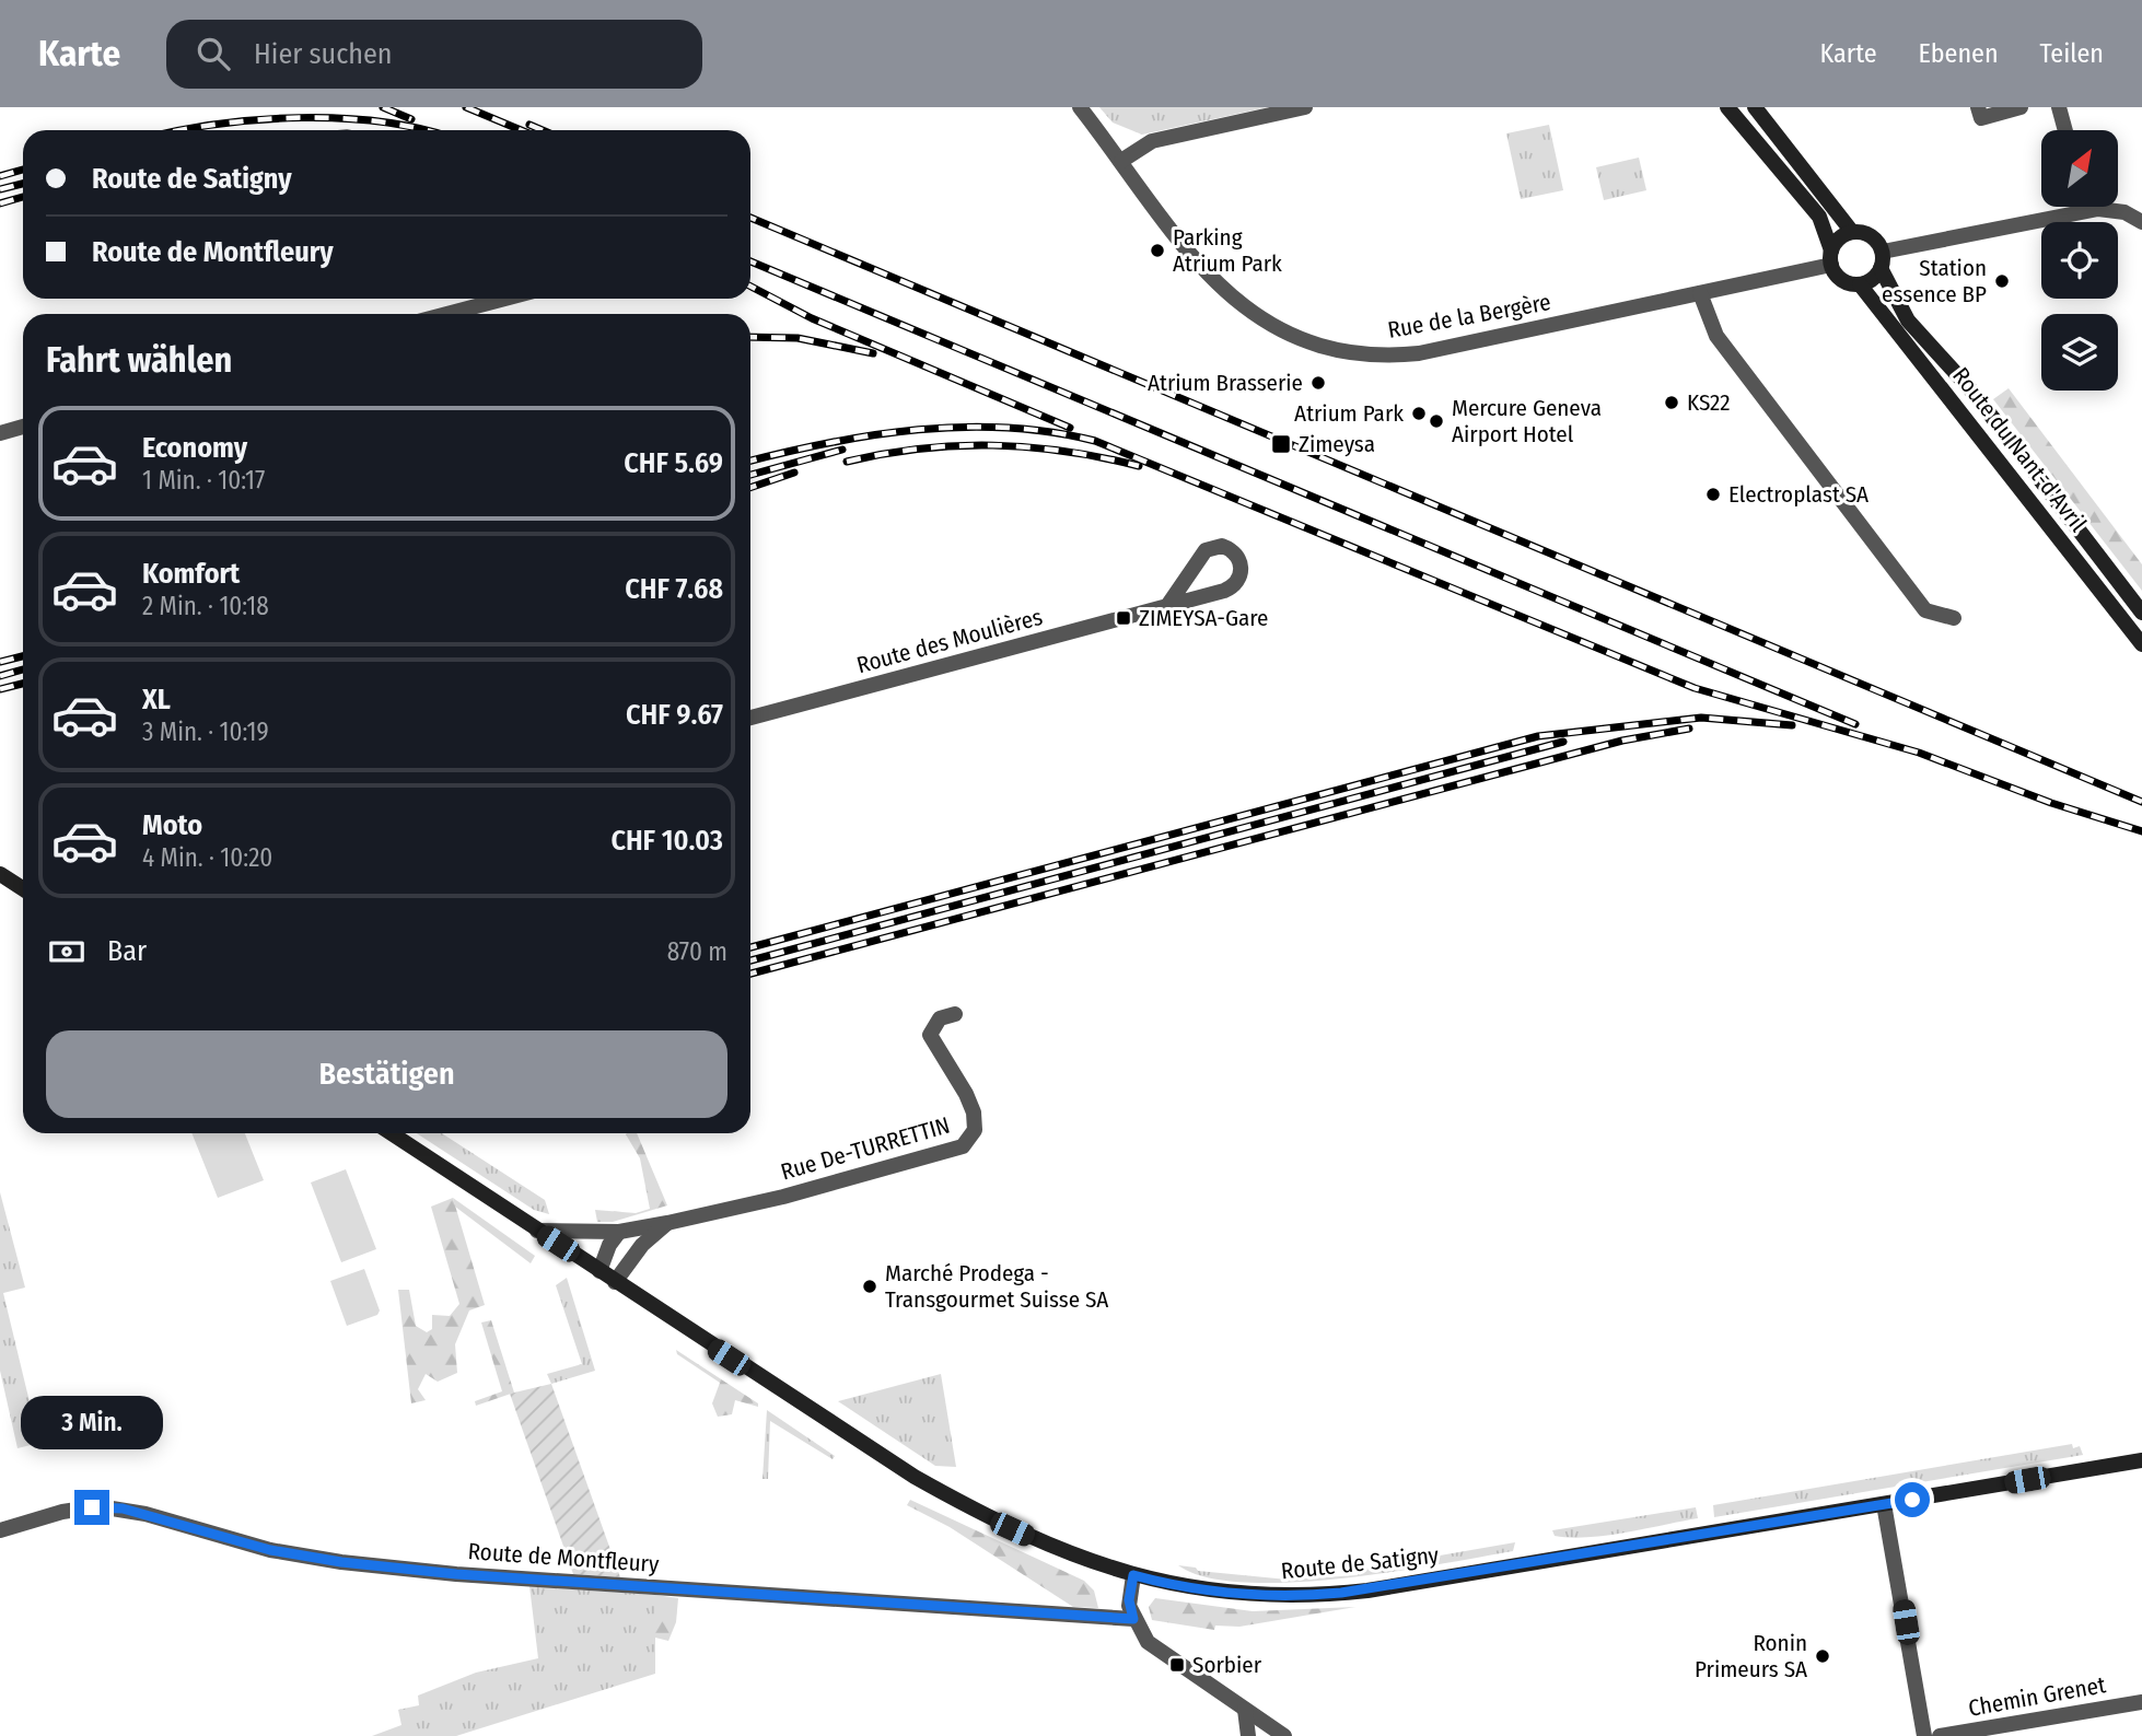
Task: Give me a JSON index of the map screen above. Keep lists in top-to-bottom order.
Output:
{
  "streets": {
    "street": [
      "Rue de la Bergère",
      "Route du Nant-d'Avril",
      "Route des Moulières",
      "Rue De-TURRETTIN",
      "Route de Montfleury",
      "Route de Satigny",
      "Chemin Grenet"
    ]
  },
  "crossings": [
    ["Rue de la Bergère", "Route du Nant-d'Avril"],
    ["Rue De-TURRETTIN", "Route de Satigny"]
  ],
  "places": {
    "other": [
      "Parking Atrium Park",
      "Station essence BP",
      "Atrium Brasserie",
      "KS22",
      "Atrium Park",
      "Mercure Geneva Airport Hotel",
      "Electroplast SA",
      "Marché Prodega - Transgourmet Suisse SA",
      "Ronin Primeurs SA"
    ],
    "transit": ["Zimeysa", "ZIMEYSA-Gare", "Sorbier"]
  },
  "north": "top right",
  "page": {
    "header": "Karte",
    "search": "Hier suchen",
    "nav": ["Karte", "Ebenen", "Teilen"],
    "banner": ["Route de Satigny", "Route de Montfleury"],
    "heading": "Fahrt wählen",
    "list": [
      {
        "name": "Economy",
        "note": "1 Min. · 10:17",
        "value": "CHF 5.69"
      },
      {
        "name": "Komfort",
        "note": "2 Min. · 10:18",
        "value": "CHF 7.68"
      },
      {
        "name": "XL",
        "note": "3 Min. · 10:19",
        "value": "CHF 9.67"
      },
      {
        "name": "Moto",
        "note": "4 Min. · 10:20",
        "value": "CHF 10.03"
      }
    ],
    "pay": ["Bar", "870 m"],
    "buttons": "Bestätigen",
    "bubble": "3 Min."
  }
}
